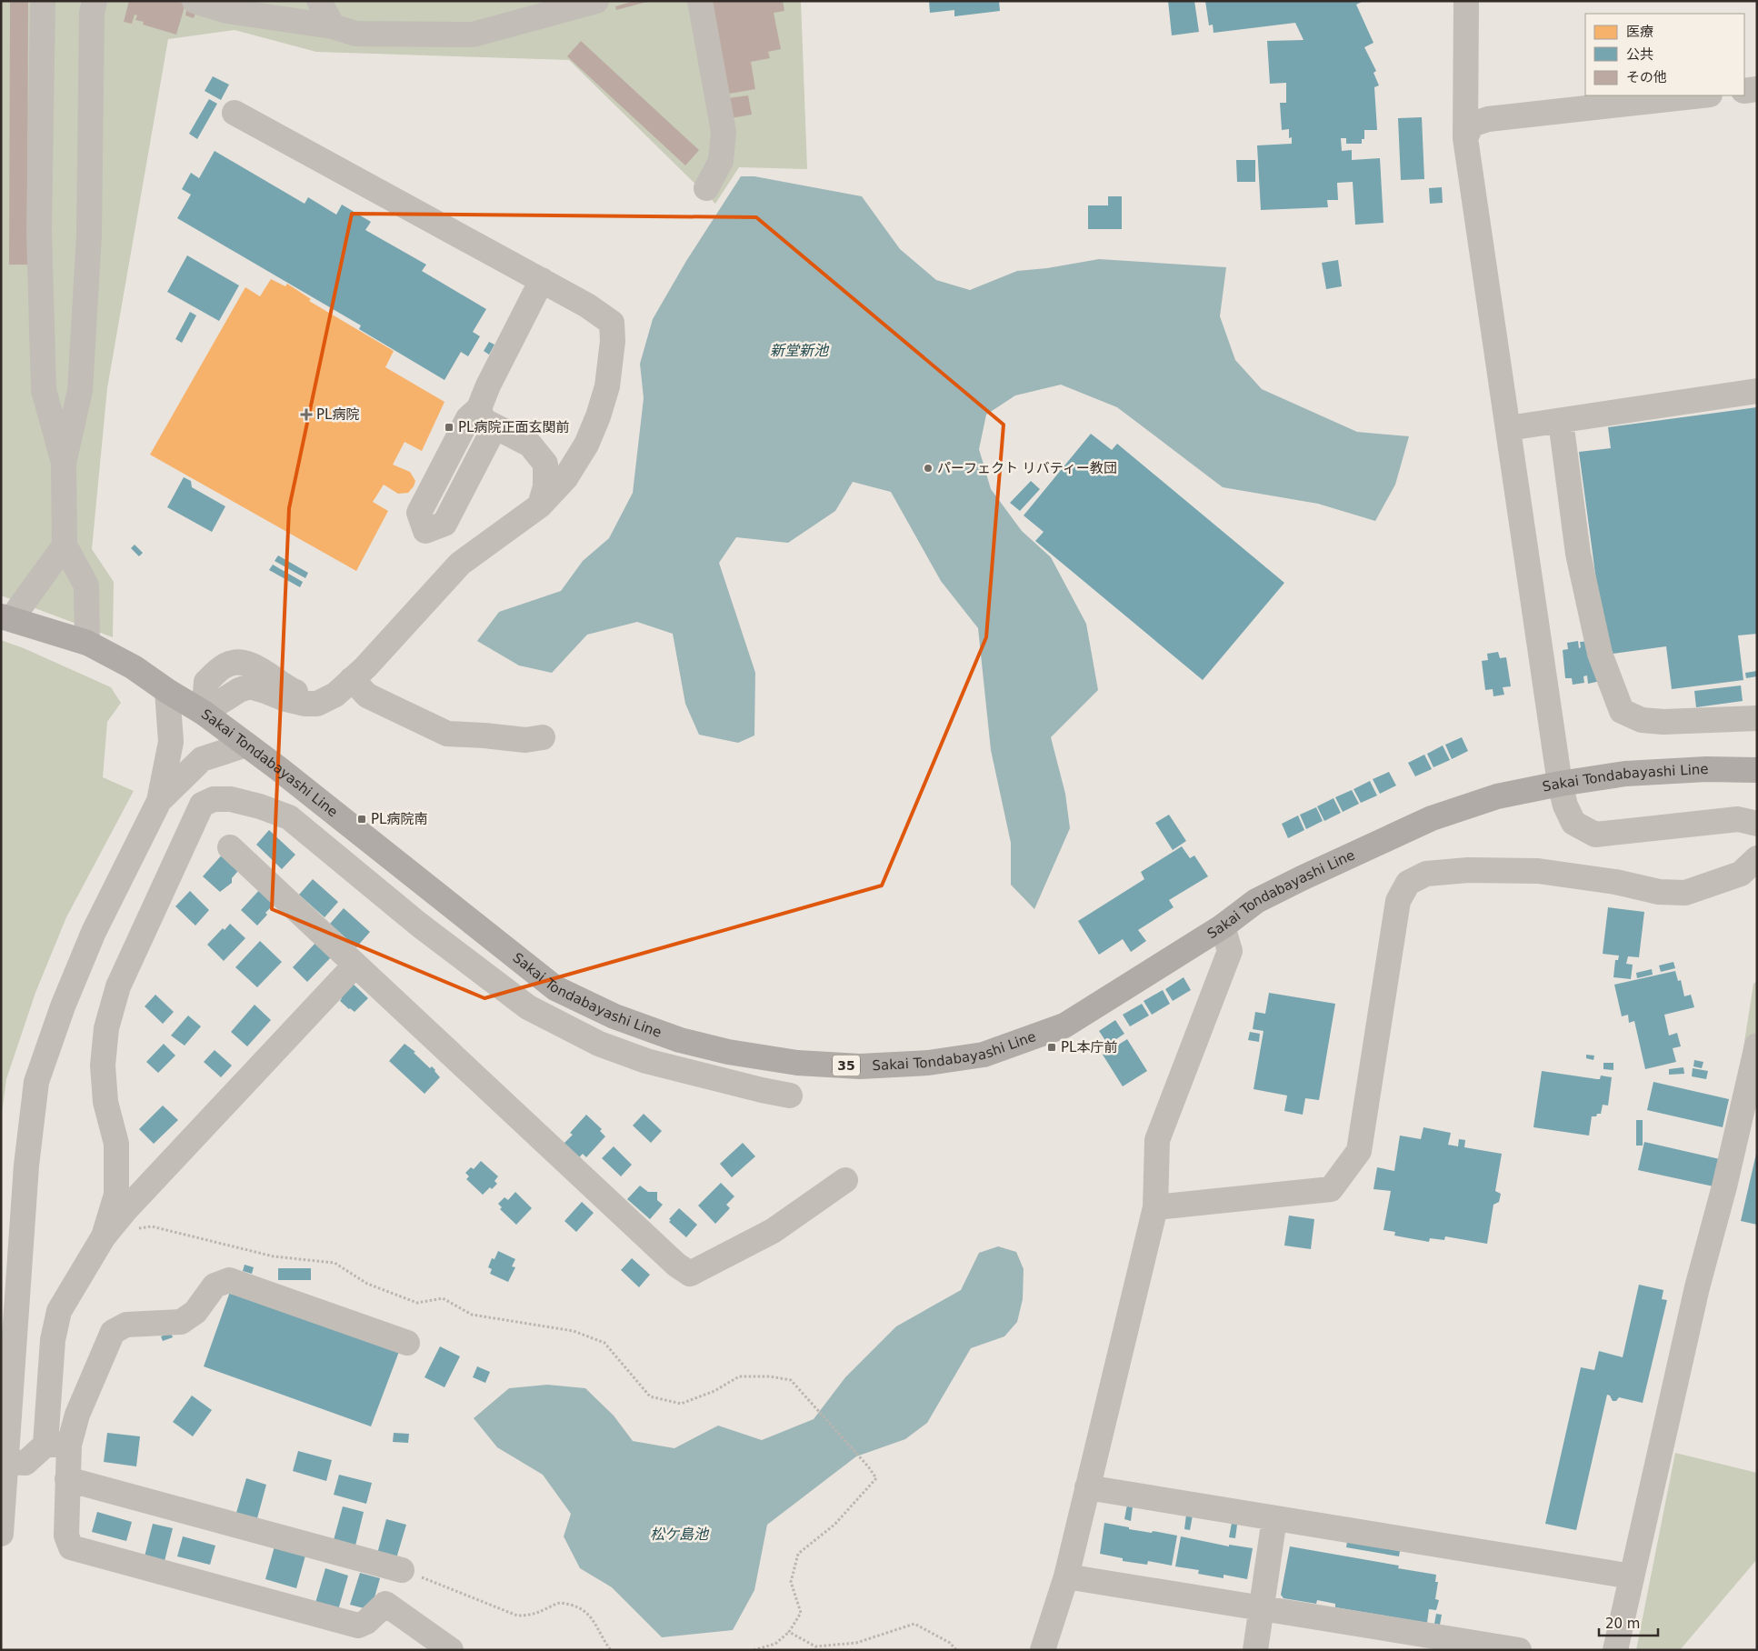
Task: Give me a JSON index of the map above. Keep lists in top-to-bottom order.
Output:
{
  "streets": {
    "main road": ["Sakai Tondabayashi Line", "35"]
  },
  "water": ["新堂新池", "松ケ島池"],
  "places": {
    "health": ["PL病院"],
    "transit": ["PL病院正面玄関前", "PL病院南", "PL本庁前"],
    "other": ["パーフェクト リバティー教団"]
  },
  "legend": ["医療", "公共", "その他"],
  "scale_bar": "20 m"
}
